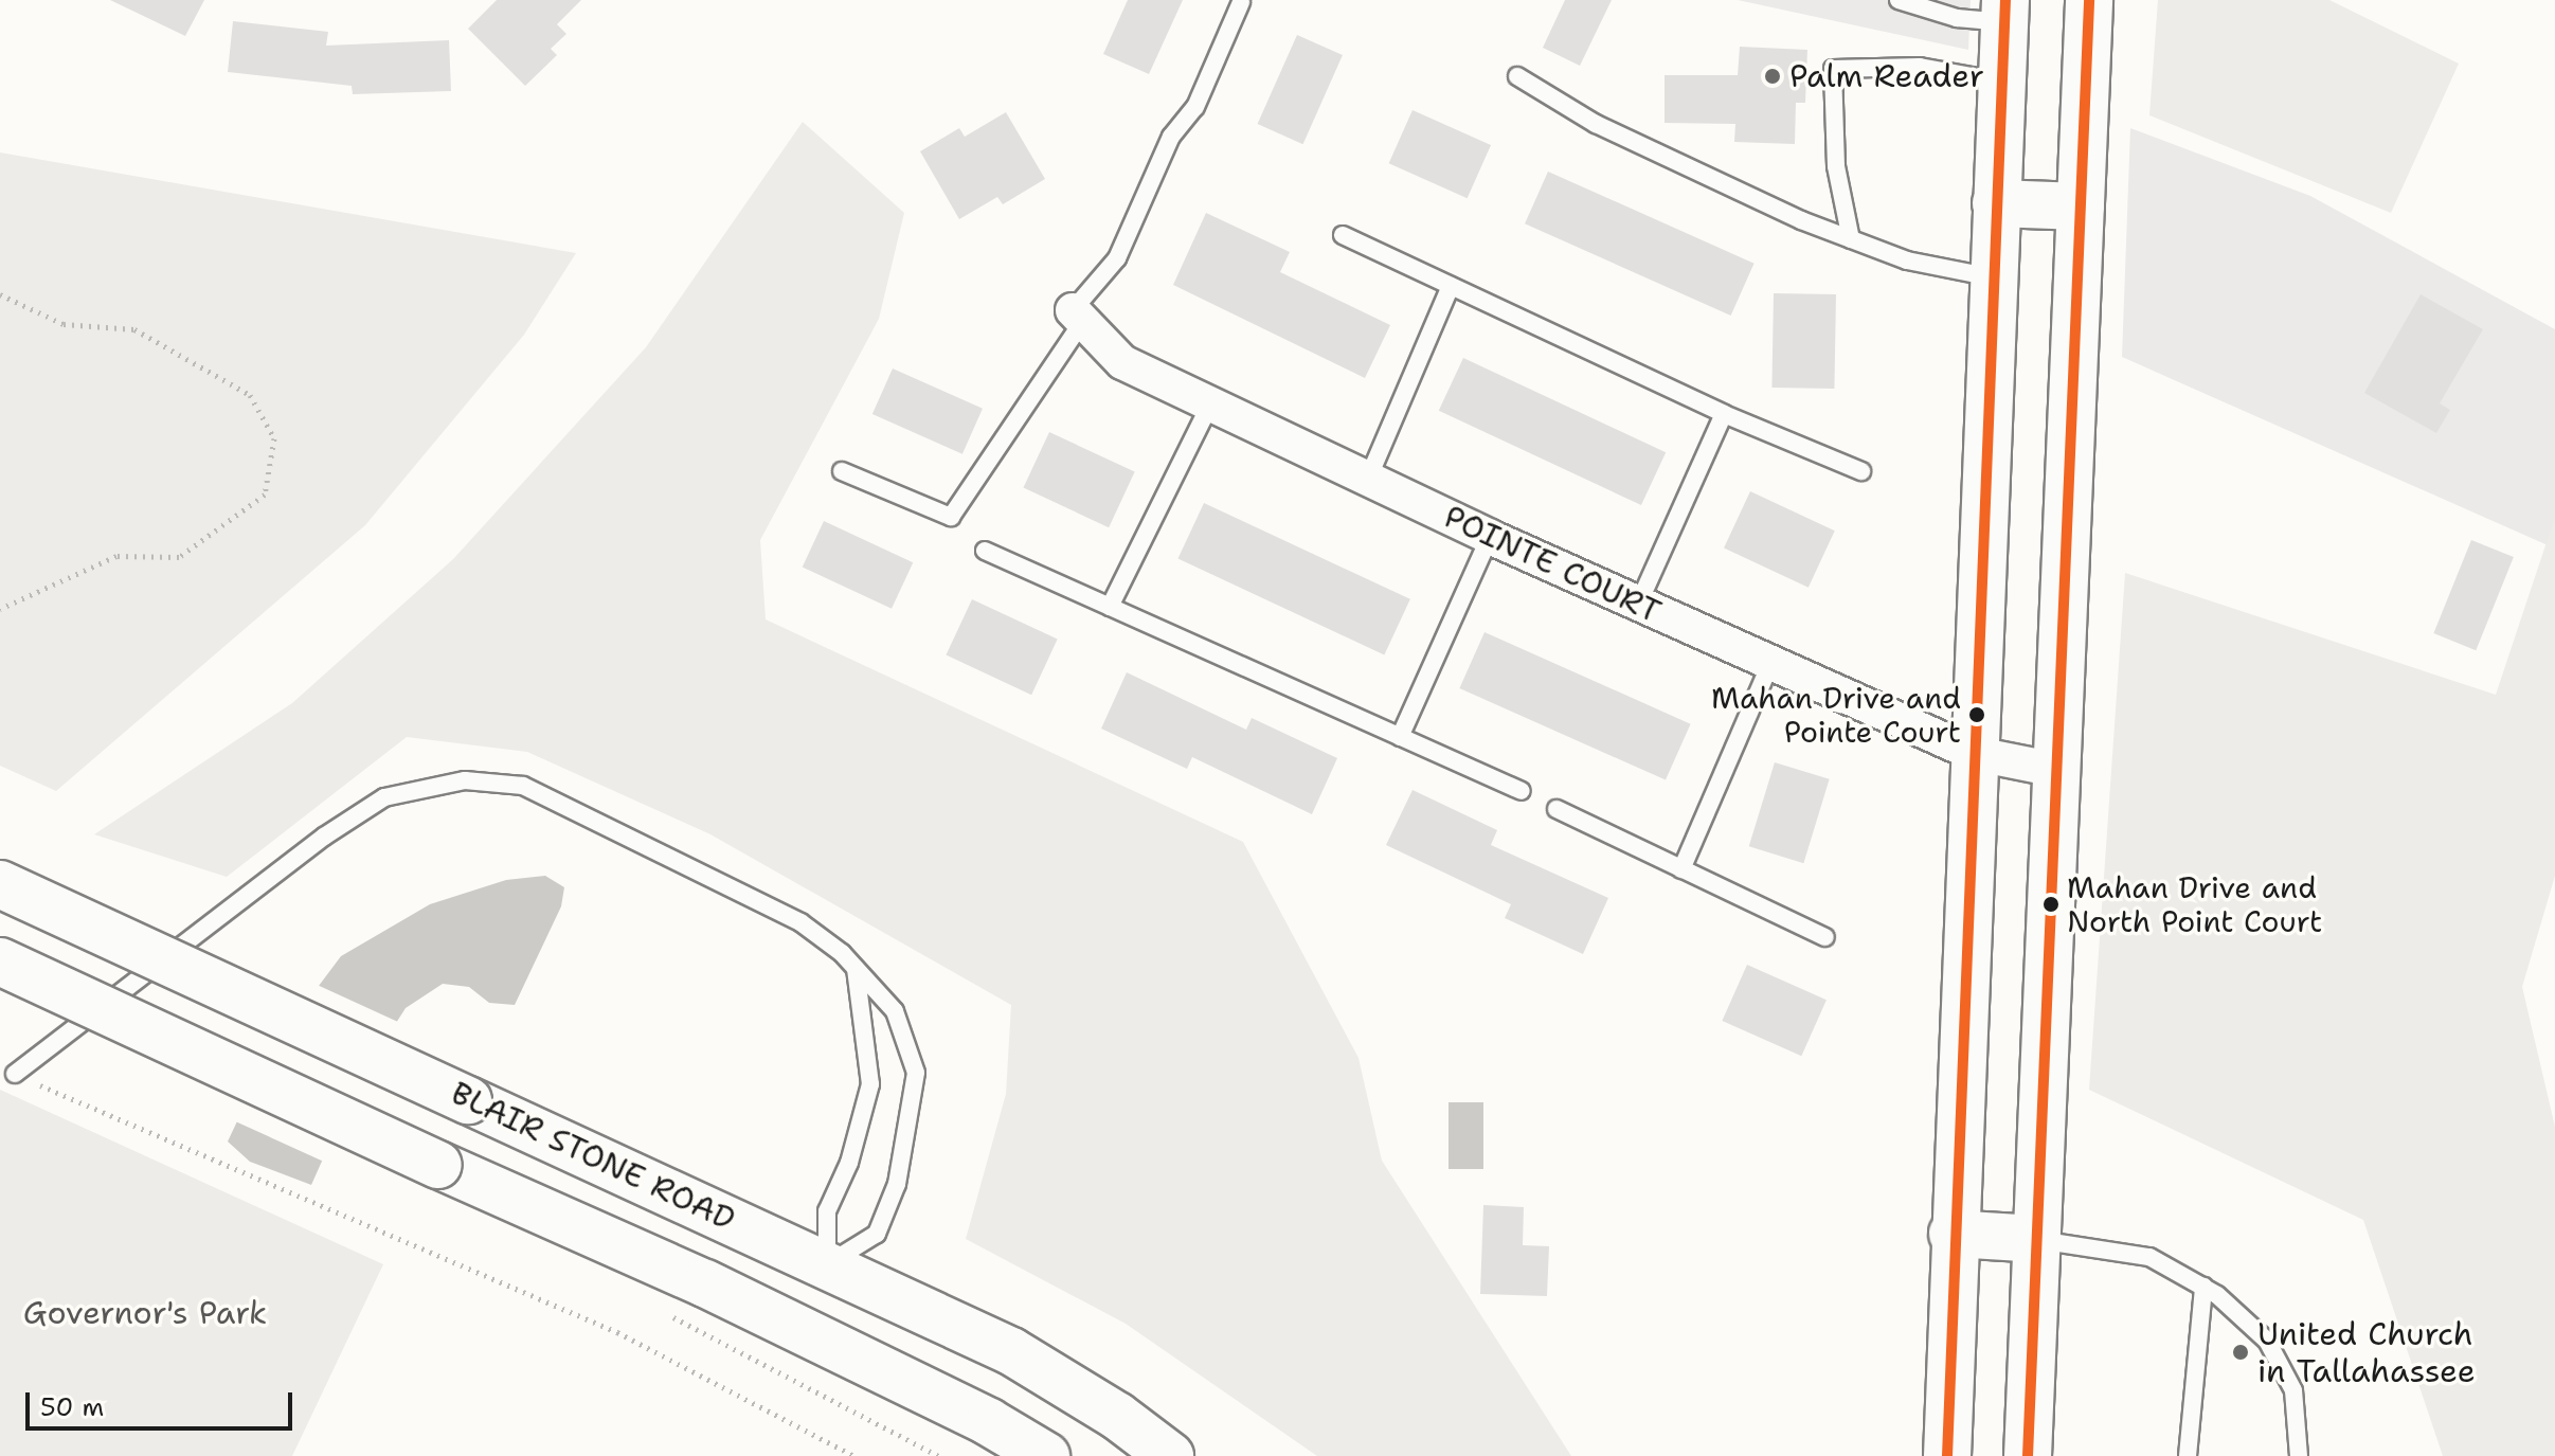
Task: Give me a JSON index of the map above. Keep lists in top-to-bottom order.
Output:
{
  "streets": {
    "main road": ["BLAIR STONE ROAD"],
    "street": ["POINTE COURT"]
  },
  "parks": ["Governor's Park"],
  "places": [
    "Palm Reader",
    "Mahan Drive and Pointe Court",
    "Mahan Drive and North Point Court",
    "United Church in Tallahassee"
  ],
  "scale_bar": "50 m"
}
